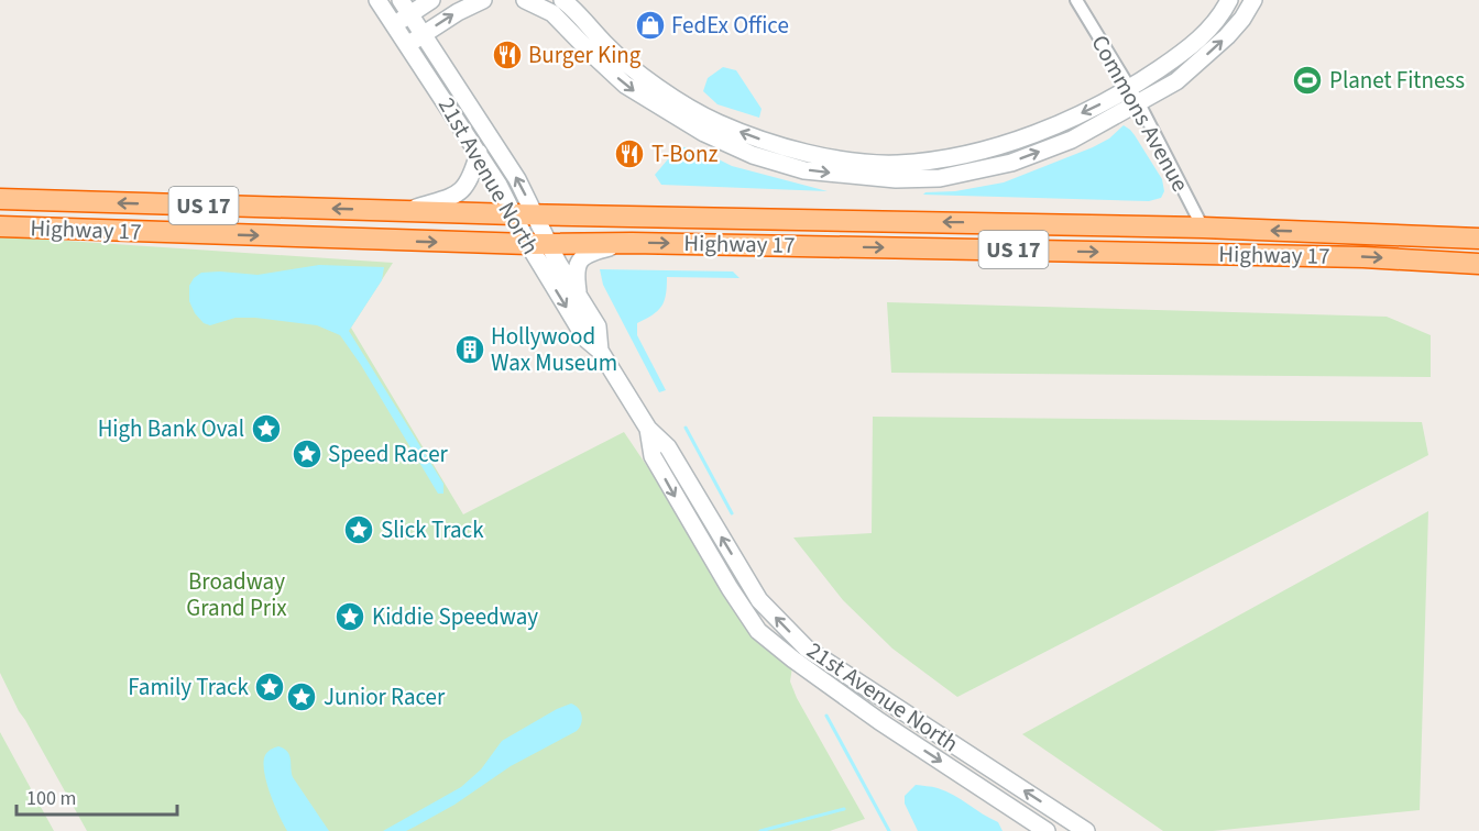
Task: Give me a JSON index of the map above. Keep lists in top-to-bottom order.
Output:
{
  "streets": {
    "highway": ["US 17", "Highway 17"],
    "street": ["Commons Avenue", "21st Avenue North"]
  },
  "crossings": [
    ["Commons Avenue", "Highway 17"],
    ["21st Avenue North", "Highway 17"]
  ],
  "parks": ["Broadway Grand Prix"],
  "places": {
    "shop": ["FedEx Office"],
    "restaurant": ["Burger King", "T-Bonz"],
    "sports": ["Planet Fitness"],
    "building": ["Hollywood Wax Museum"],
    "place": [
      "High Bank Oval",
      "Speed Racer",
      "Slick Track",
      "Kiddie Speedway",
      "Family Track",
      "Junior Racer"
    ]
  },
  "scale_bar": "100 m"
}
